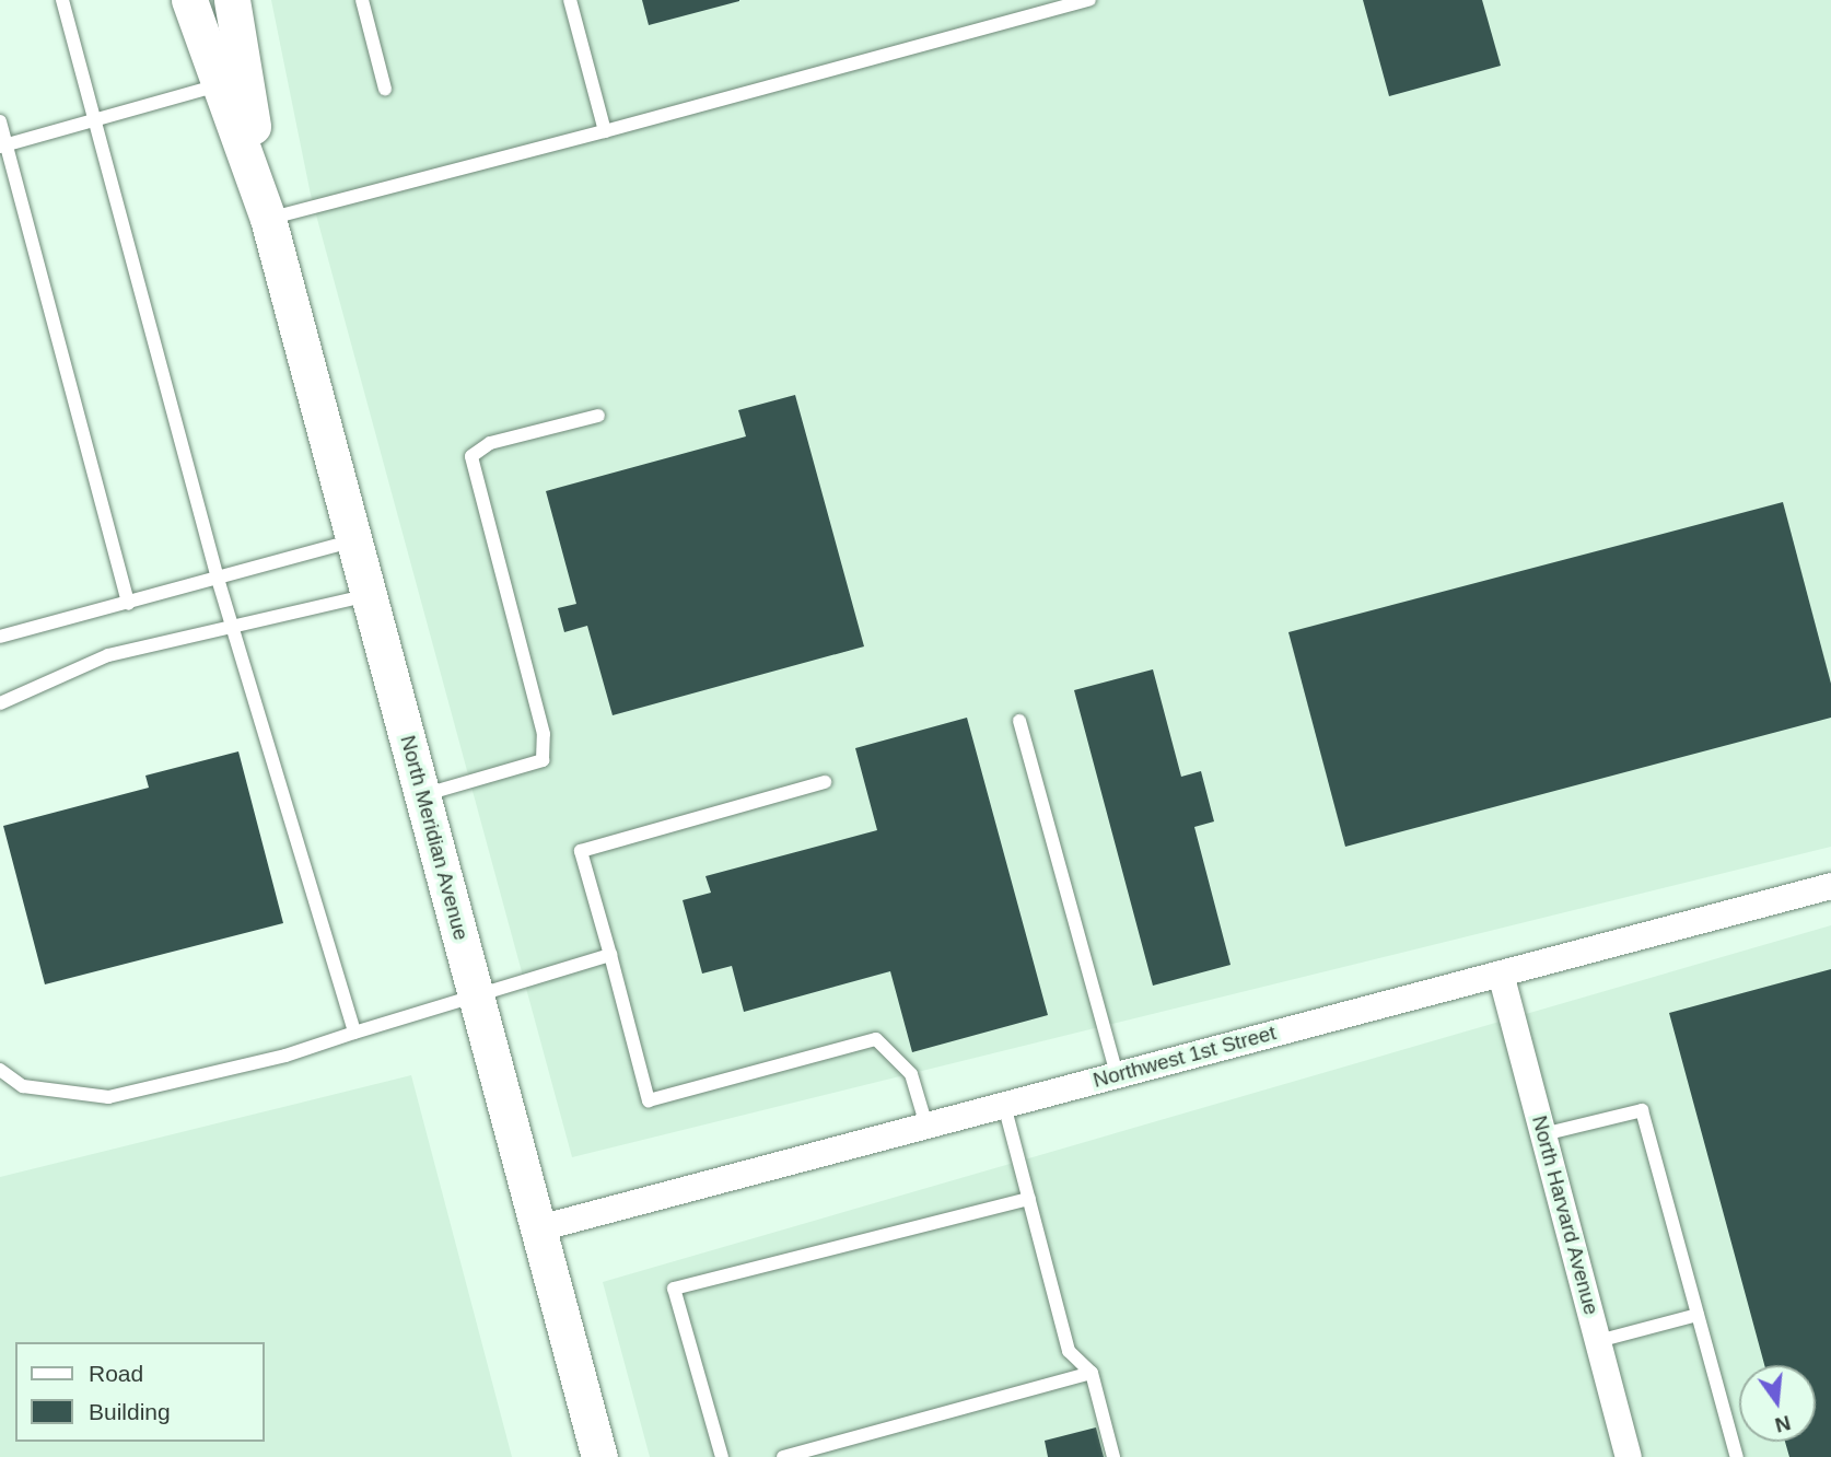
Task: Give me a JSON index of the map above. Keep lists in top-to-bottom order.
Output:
{
  "streets": {
    "main road": ["North Meridian Avenue"],
    "street": ["Northwest 1st Street", "North Harvard Avenue"]
  },
  "crossings": [
    ["North Meridian Avenue", "Northwest 1st Street"],
    ["Northwest 1st Street", "North Harvard Avenue"]
  ],
  "legend": ["Road", "Building"],
  "north": "bottom"
}
